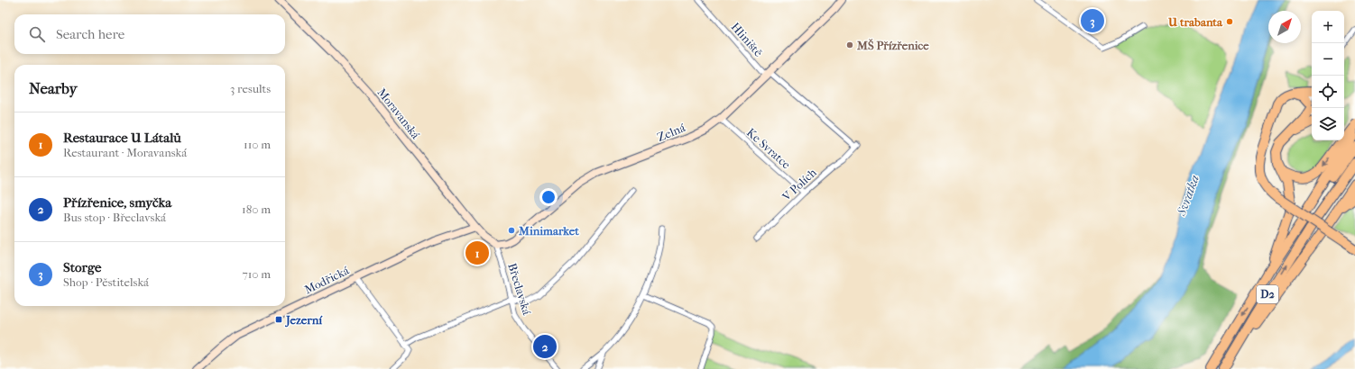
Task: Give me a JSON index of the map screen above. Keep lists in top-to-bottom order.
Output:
{
  "streets": {
    "highway": ["D2"],
    "street": [
      "Hliniště",
      "Moravanská",
      "Zelná",
      "Ke Svratce",
      "V Polích",
      "Modřická",
      "Břeclavská"
    ]
  },
  "crossings": [
    ["Hliniště", "Zelná"],
    ["Hliniště", "V Polích"],
    ["Moravanská", "Zelná"],
    ["Moravanská", "Modřická"],
    ["Moravanská", "Břeclavská"],
    ["Zelná", "Ke Svratce"],
    ["Zelná", "V Polích"],
    ["Zelná", "Břeclavská"],
    ["Ke Svratce", "V Polích"]
  ],
  "water": ["Svratka"],
  "places": {
    "other": ["U trabanta", "MŠ Přízřenice", "Minimarket"],
    "transit": ["Jezerní"]
  },
  "north": "top right",
  "page": {
    "pins": ["3", "1", "2"],
    "map_buttons": ["+", "−"],
    "search": "Search here",
    "heading": ["Nearby", "3 results"],
    "list": [
      {
        "mark": "1",
        "name": "Restaurace U Látalů",
        "note": "Restaurant · Moravanská",
        "value": "110 m"
      },
      {
        "mark": "2",
        "name": "Přízřenice, smyčka",
        "note": "Bus stop · Břeclavská",
        "value": "180 m"
      },
      {
        "mark": "3",
        "name": "Storge",
        "note": "Shop · Pěstitelská",
        "value": "710 m"
      }
    ]
  }
}
